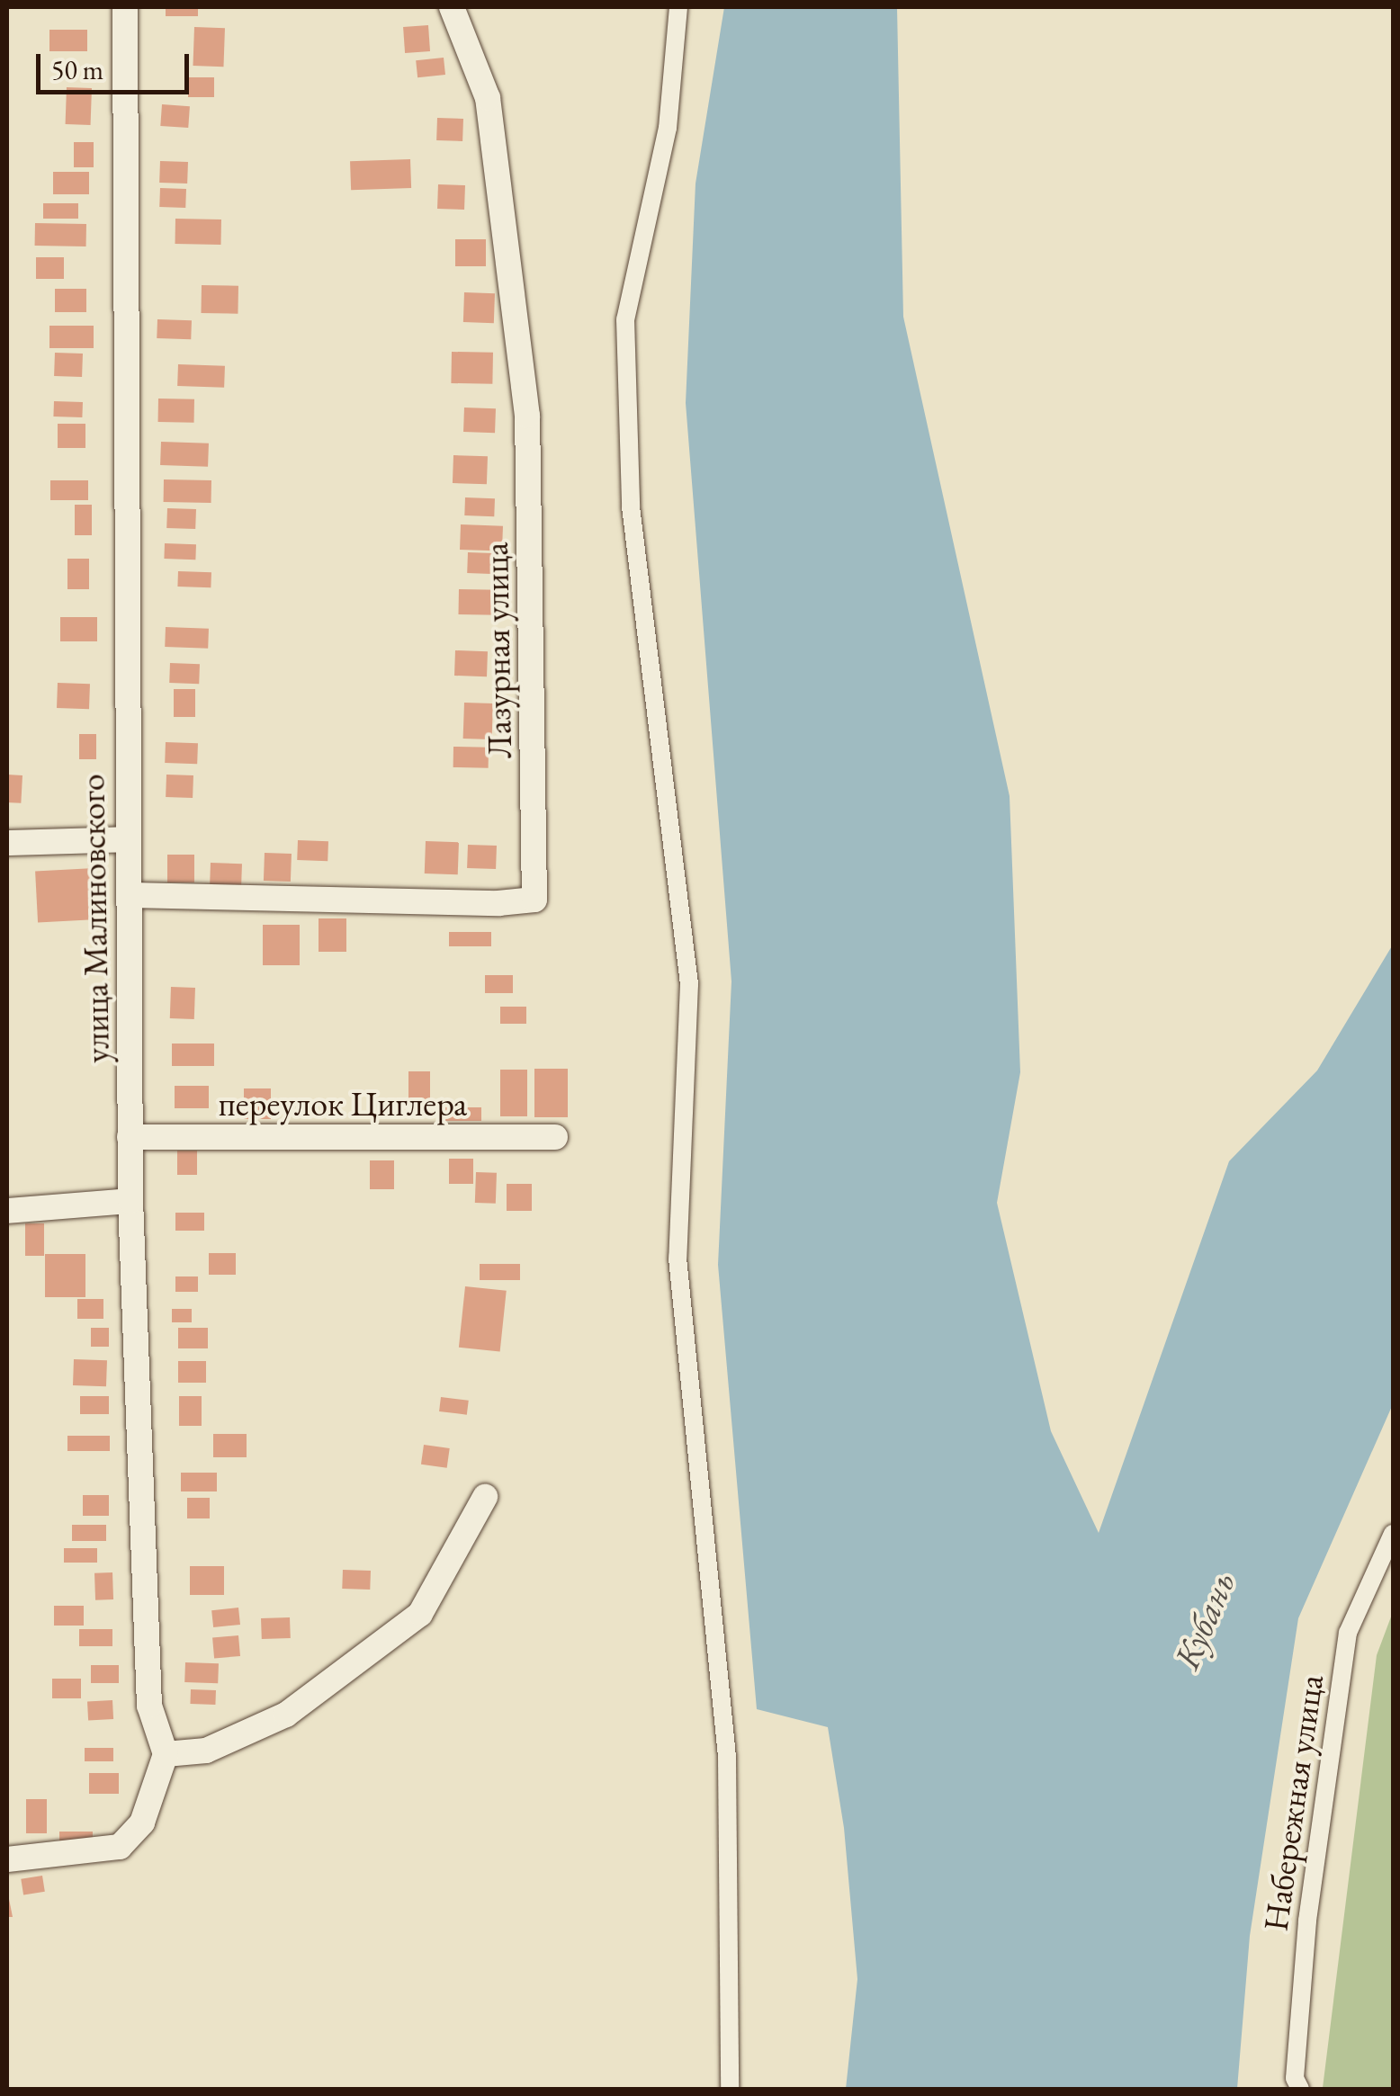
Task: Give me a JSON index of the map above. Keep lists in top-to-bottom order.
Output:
{
  "streets": {
    "street": [
      "Лазурная улица",
      "улица Малиновского",
      "переулок Циглера",
      "Набережная улица"
    ]
  },
  "crossings": [
    ["Лазурная улица", "улица Малиновского"],
    ["улица Малиновского", "переулок Циглера"]
  ],
  "water": ["Кубань"],
  "scale_bar": "50 m"
}
